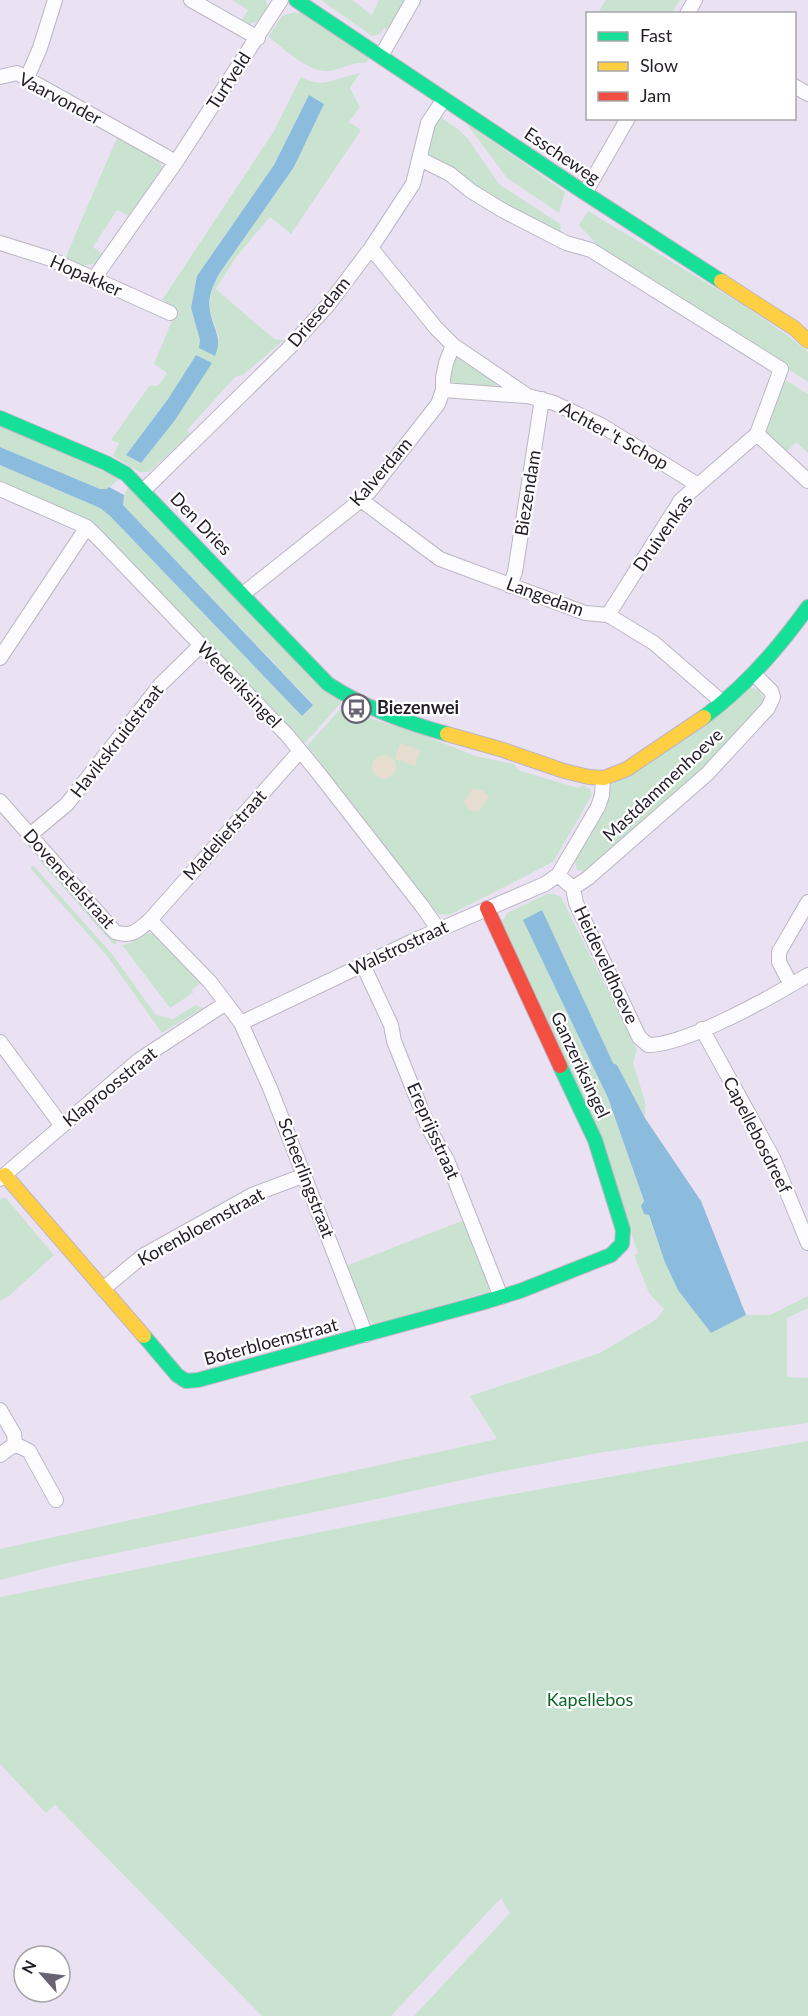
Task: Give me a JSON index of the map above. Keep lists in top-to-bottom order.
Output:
{
  "streets": {
    "street": [
      "Turfveld",
      "Vaarvonder",
      "Esscheweg",
      "Hopakker",
      "Driesedam",
      "Achter 't Schop",
      "Kalverdam",
      "Biezendam",
      "Den Dries",
      "Druivenkas",
      "Langedam",
      "Wederiksingel",
      "Havikskruidstraat",
      "Mastdammenhoeve",
      "Madeliefstraat",
      "Dovenetelstraat",
      "Walstrostraat",
      "Heideveldhoeve",
      "Ganzeriksingel",
      "Klaproosstraat",
      "Ereprijsstraat",
      "Capellebosdreef",
      "Scheerlingstraat",
      "Korenbloemstraat",
      "Boterbloemstraat"
    ]
  },
  "crossings": [
    ["Turfveld", "Vaarvonder"],
    ["Turfveld", "Hopakker"],
    ["Esscheweg", "Driesedam"],
    ["Driesedam", "Achter 't Schop"],
    ["Driesedam", "Den Dries"],
    ["Achter 't Schop", "Kalverdam"],
    ["Achter 't Schop", "Biezendam"],
    ["Achter 't Schop", "Druivenkas"],
    ["Kalverdam", "Den Dries"],
    ["Kalverdam", "Langedam"],
    ["Biezendam", "Langedam"],
    ["Den Dries", "Mastdammenhoeve"],
    ["Druivenkas", "Langedam"],
    ["Langedam", "Mastdammenhoeve"],
    ["Wederiksingel", "Havikskruidstraat"],
    ["Wederiksingel", "Madeliefstraat"],
    ["Wederiksingel", "Walstrostraat"],
    ["Havikskruidstraat", "Dovenetelstraat"],
    ["Mastdammenhoeve", "Walstrostraat"],
    ["Mastdammenhoeve", "Heideveldhoeve"],
    ["Madeliefstraat", "Dovenetelstraat"],
    ["Walstrostraat", "Heideveldhoeve"],
    ["Walstrostraat", "Ganzeriksingel"],
    ["Walstrostraat", "Ereprijsstraat"],
    ["Walstrostraat", "Scheerlingstraat"],
    ["Heideveldhoeve", "Capellebosdreef"],
    ["Ganzeriksingel", "Boterbloemstraat"],
    ["Klaproosstraat", "Boterbloemstraat"],
    ["Ereprijsstraat", "Boterbloemstraat"],
    ["Scheerlingstraat", "Korenbloemstraat"],
    ["Scheerlingstraat", "Boterbloemstraat"],
    ["Korenbloemstraat", "Boterbloemstraat"]
  ],
  "parks": ["Kapellebos"],
  "places": {
    "bus stop": ["Biezenwei"]
  },
  "legend": ["Fast", "Slow", "Jam"],
  "north": "top left"
}
